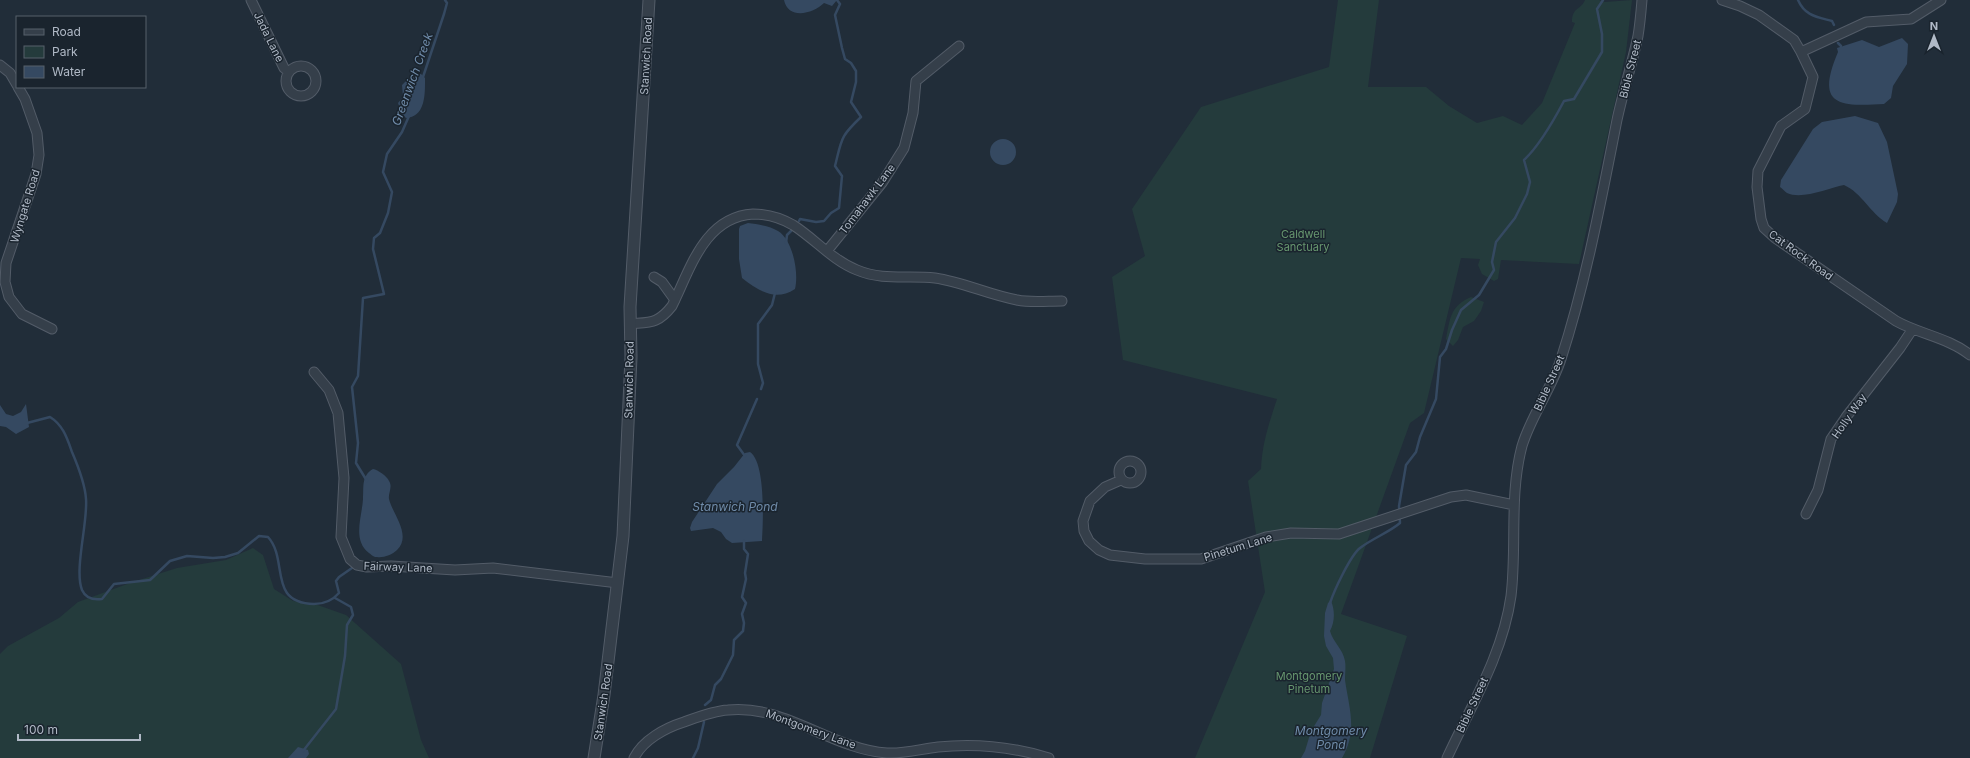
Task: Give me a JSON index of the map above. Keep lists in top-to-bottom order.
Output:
{
  "streets": {
    "street": [
      "Jada Lane",
      "Stanwich Road",
      "Bible Street",
      "Tomahawk Lane",
      "Wyngate Road",
      "Cat Rock Road",
      "Holly Way",
      "Pinetum Lane",
      "Fairway Lane",
      "Montgomery Lane"
    ]
  },
  "crossings": [
    ["Stanwich Road", "Fairway Lane"],
    ["Bible Street", "Pinetum Lane"],
    ["Cat Rock Road", "Holly Way"]
  ],
  "water": ["Greenwich Creek", "Stanwich Pond", "Montgomery Pond"],
  "parks": ["Caldwell Sanctuary", "Montgomery Pinetum"],
  "legend": ["Road", "Park", "Water"],
  "scale_bar": "100 m",
  "north": "top"
}
